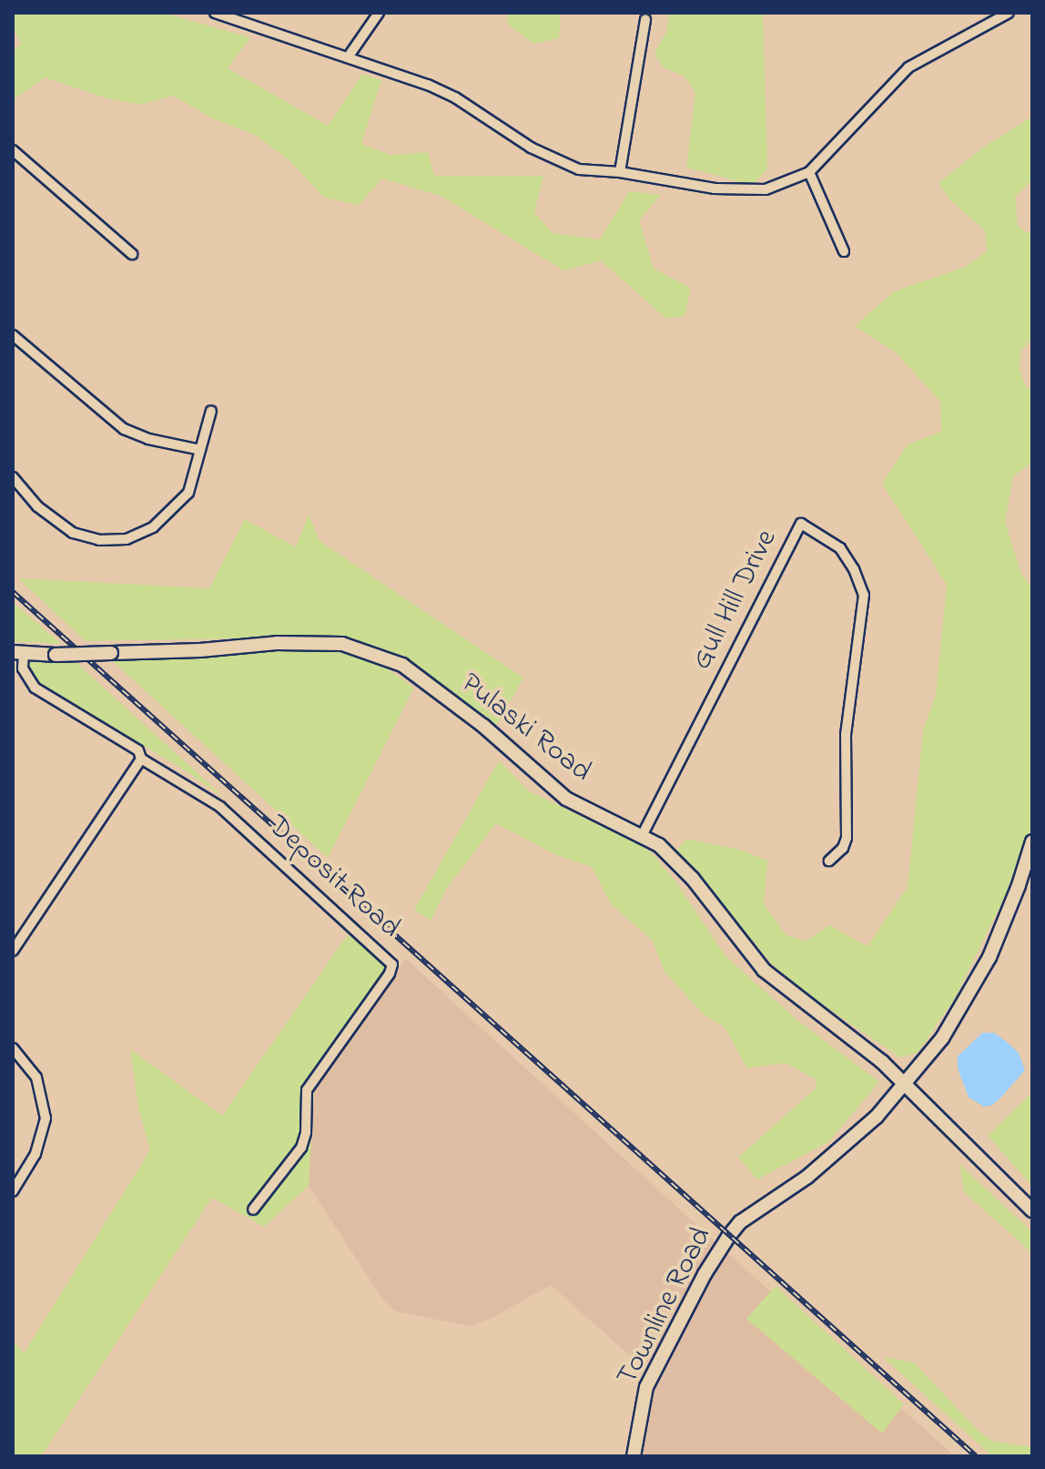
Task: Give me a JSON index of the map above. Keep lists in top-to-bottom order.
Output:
{
  "streets": {
    "main road": ["Pulaski Road", "Townline Road"],
    "street": ["Gull Hill Drive", "Deposit Road"]
  },
  "crossings": [
    ["Gull Hill Drive", "Pulaski Road"],
    ["Pulaski Road", "Deposit Road"],
    ["Pulaski Road", "Townline Road"]
  ]
}
